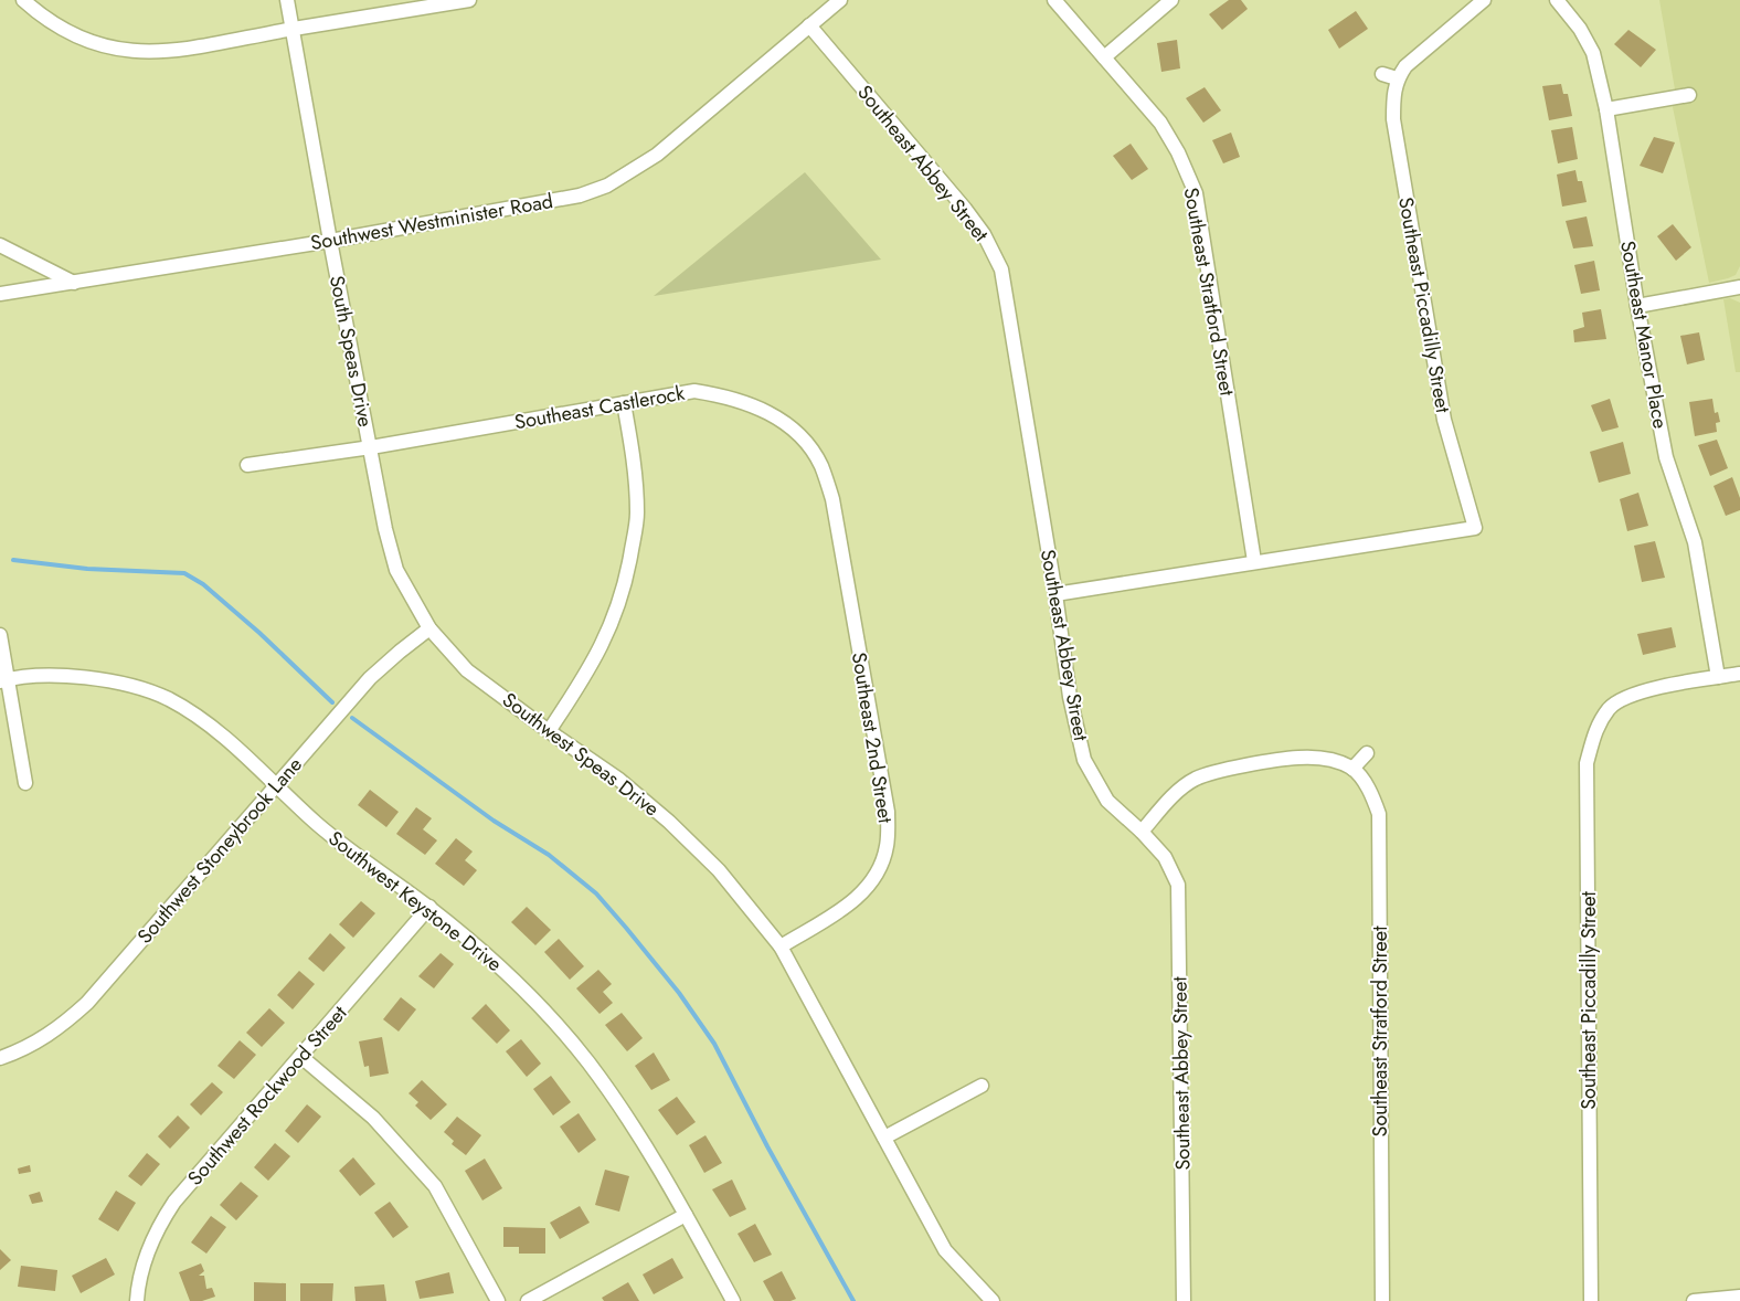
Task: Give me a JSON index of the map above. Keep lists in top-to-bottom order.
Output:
{
  "streets": {
    "street": [
      "Southeast Abbey Street",
      "Southwest Westminister Road",
      "Southeast Stratford Street",
      "Southeast Piccadilly Street",
      "Southeast Manor Place",
      "South Speas Drive",
      "Southeast Castlerock",
      "Southeast 2nd Street",
      "Southwest Speas Drive",
      "Southwest Stoneybrook Lane",
      "Southwest Keystone Drive",
      "Southwest Rockwood Street"
    ]
  },
  "crossings": [
    ["Southeast Abbey Street", "Southwest Westminister Road"],
    ["Southwest Westminister Road", "South Speas Drive"],
    ["Southeast Stratford Street", "Southeast Piccadilly Street"],
    ["Southeast Piccadilly Street", "Southeast Manor Place"],
    ["South Speas Drive", "Southeast Castlerock"],
    ["South Speas Drive", "Southwest Speas Drive"],
    ["South Speas Drive", "Southwest Stoneybrook Lane"],
    ["Southeast Castlerock", "Southeast 2nd Street"],
    ["Southeast 2nd Street", "Southwest Speas Drive"],
    ["Southwest Speas Drive", "Southwest Stoneybrook Lane"],
    ["Southwest Stoneybrook Lane", "Southwest Keystone Drive"],
    ["Southwest Keystone Drive", "Southwest Rockwood Street"]
  ]
}
